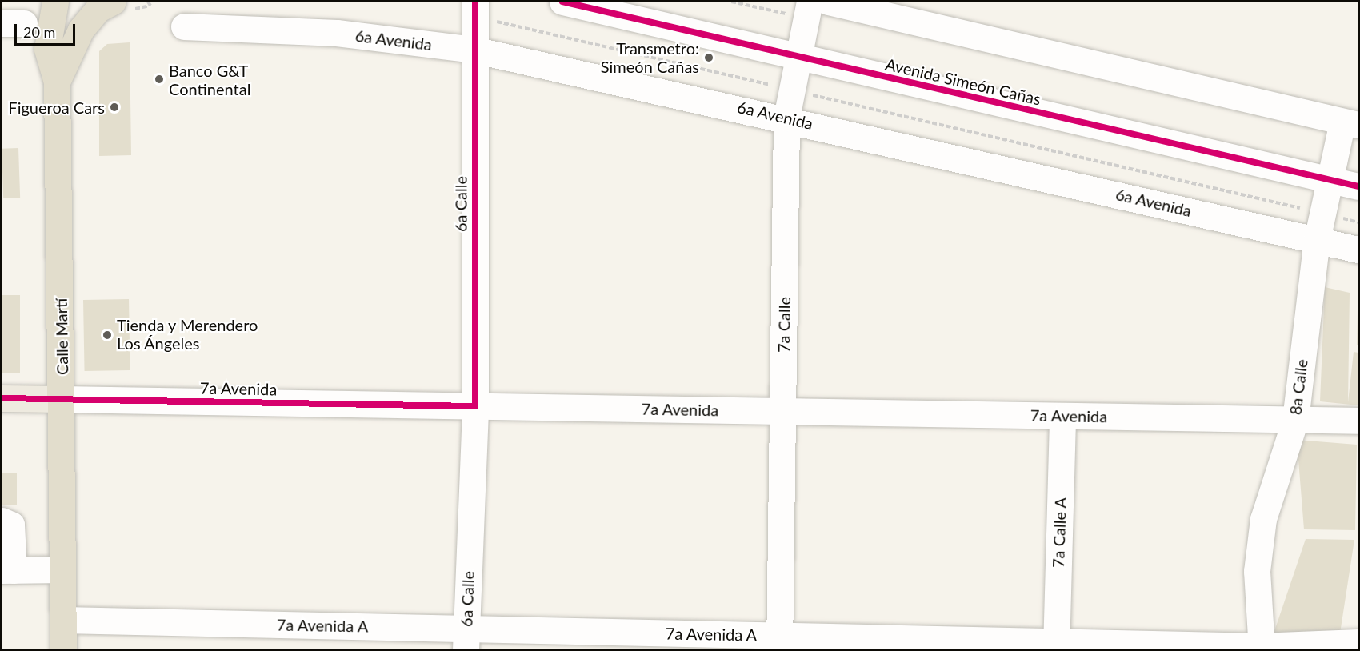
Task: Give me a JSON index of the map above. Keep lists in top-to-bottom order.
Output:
{
  "streets": {
    "highway": ["Calle Martí"],
    "main road": ["7a Avenida"],
    "street": [
      "6a Avenida",
      "Avenida Simeón Cañas",
      "6a Calle",
      "7a Calle",
      "8a Calle",
      "7a Calle A",
      "7a Avenida A"
    ]
  },
  "crossings": [
    ["6a Avenida", "6a Calle"],
    ["6a Avenida", "7a Calle"],
    ["6a Avenida", "8a Calle"],
    ["Avenida Simeón Cañas", "7a Calle"],
    ["Avenida Simeón Cañas", "8a Calle"],
    ["6a Calle", "7a Avenida"],
    ["6a Calle", "7a Avenida A"],
    ["7a Calle", "7a Avenida"],
    ["7a Calle", "7a Avenida A"],
    ["Calle Martí", "7a Avenida"],
    ["Calle Martí", "7a Avenida A"],
    ["8a Calle", "7a Avenida"],
    ["8a Calle", "7a Avenida A"],
    ["7a Avenida", "7a Calle A"],
    ["7a Calle A", "7a Avenida A"]
  ],
  "places": [
    "Transmetro: Simeón Cañas",
    "Banco G&T Continental",
    "Figueroa Cars",
    "Tienda y Merendero Los Ángeles"
  ],
  "scale_bar": "20 m"
}
